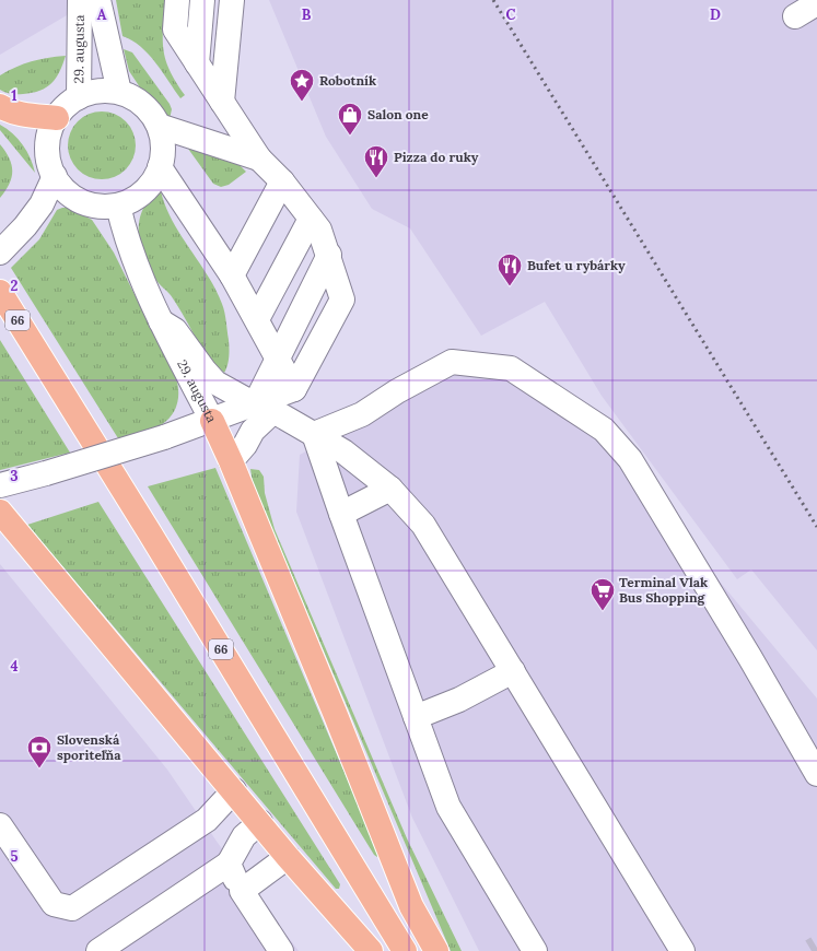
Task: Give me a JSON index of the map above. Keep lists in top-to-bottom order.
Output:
{
  "streets": {
    "main road": ["66"],
    "street": ["29. augusta"]
  },
  "places": {
    "place": ["Robotník"],
    "shop": ["Salon one"],
    "restaurant": ["Pizza do ruky", "Bufet u rybárky"],
    "supermarket": ["Terminal Vlak Bus Shopping"],
    "bank": ["Slovenská sporiteľňa"]
  },
  "grid": {
    "columns": [
      "A",
      "B",
      "C",
      "D"
    ],
    "rows": [
      "1",
      "2",
      "3",
      "4",
      "5"
    ]
  }
}
